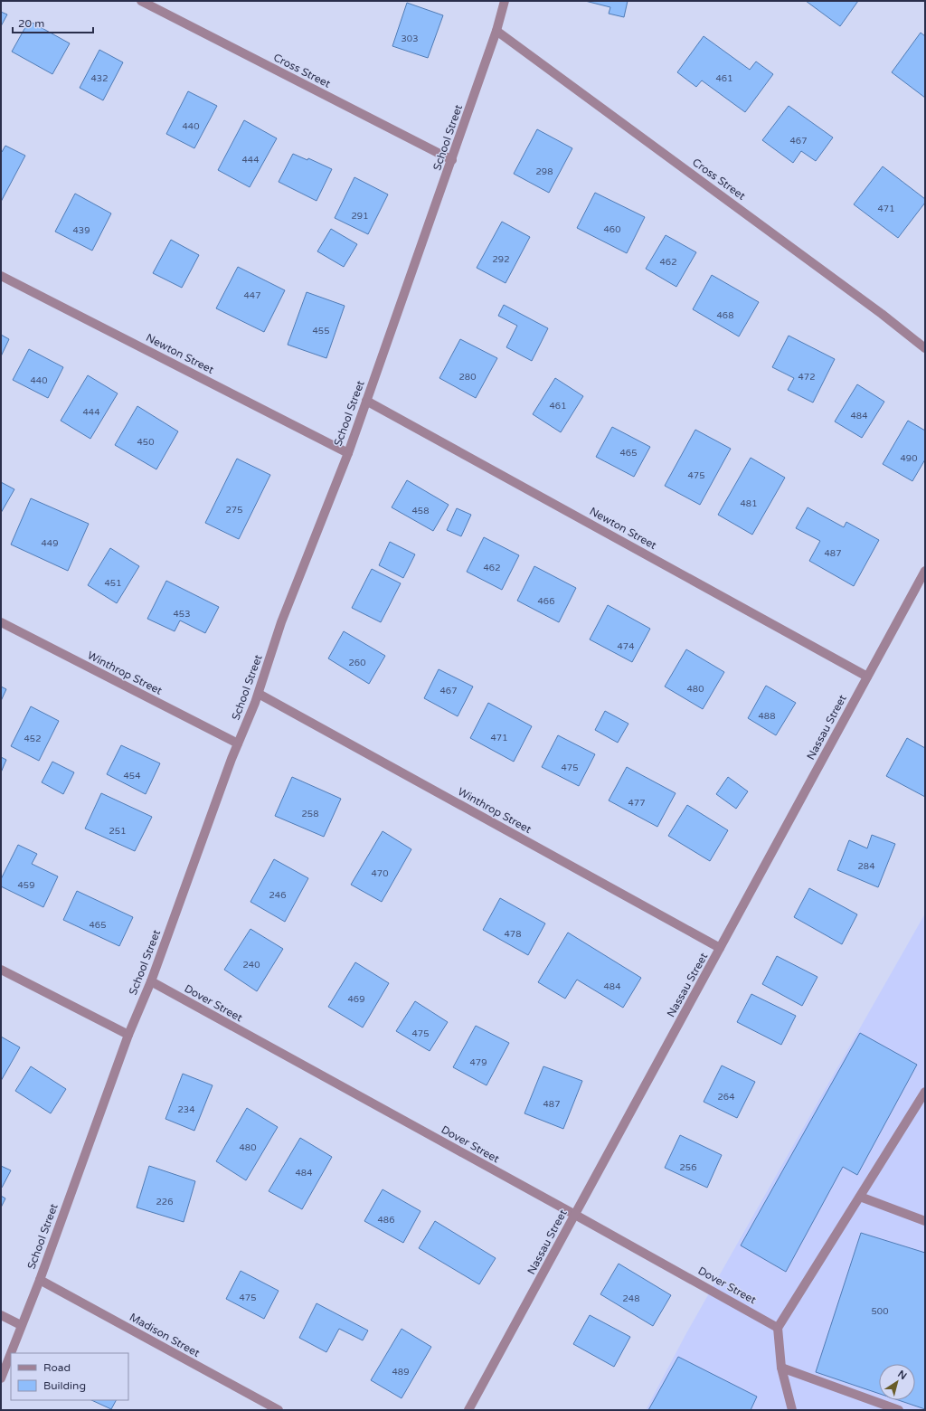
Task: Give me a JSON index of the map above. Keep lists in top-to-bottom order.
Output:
{
  "streets": {
    "street": [
      "Cross Street",
      "School Street",
      "Newton Street",
      "Winthrop Street",
      "Nassau Street",
      "Dover Street",
      "Madison Street"
    ]
  },
  "crossings": [
    ["Cross Street", "School Street"],
    ["School Street", "Newton Street"],
    ["School Street", "Winthrop Street"],
    ["School Street", "Dover Street"],
    ["School Street", "Madison Street"],
    ["Newton Street", "Nassau Street"],
    ["Winthrop Street", "Nassau Street"],
    ["Nassau Street", "Dover Street"]
  ],
  "house_numbers": [
    "303",
    "432",
    "461",
    "440",
    "467",
    "444",
    "298",
    "471",
    "291",
    "460",
    "439",
    "292",
    "462",
    "447",
    "468",
    "455",
    "280",
    "472",
    "440",
    "461",
    "444",
    "484",
    "450",
    "465",
    "490",
    "475",
    "481",
    "275",
    "458",
    "449",
    "487",
    "462",
    "451",
    "466",
    "453",
    "474",
    "260",
    "480",
    "467",
    "488",
    "471",
    "452",
    "475",
    "454",
    "477",
    "258",
    "251",
    "284",
    "470",
    "459",
    "246",
    "465",
    "478",
    "240",
    "484",
    "469",
    "475",
    "479",
    "264",
    "487",
    "234",
    "480",
    "256",
    "484",
    "226",
    "486",
    "475",
    "248",
    "500",
    "489"
  ],
  "legend": ["Road", "Building"],
  "scale_bar": "20 m",
  "north": "top right"
}
